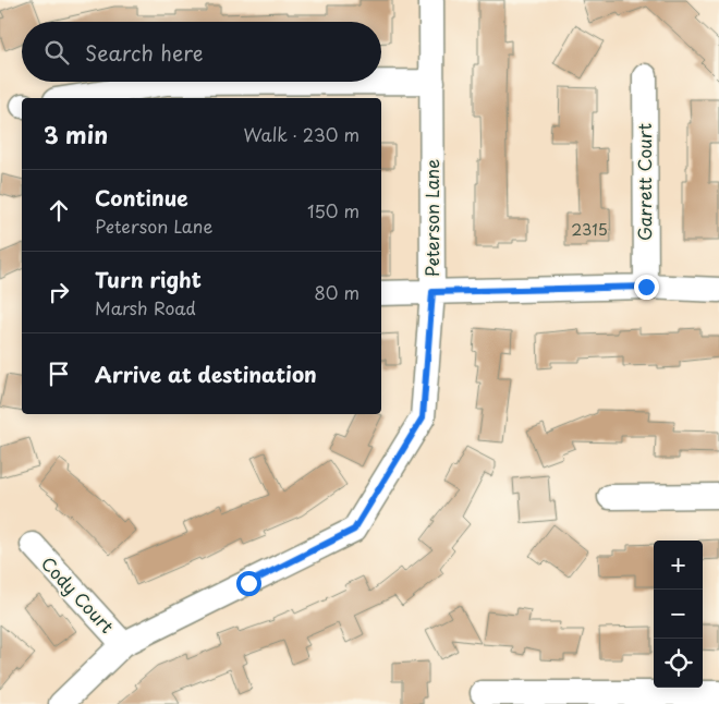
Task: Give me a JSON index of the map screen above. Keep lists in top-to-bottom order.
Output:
{
  "streets": {
    "street": ["Garrett Court", "Peterson Lane", "Cody Court"]
  },
  "crossings": [
    ["Peterson Lane", "Cody Court"]
  ],
  "house_numbers": ["2315"],
  "page": {
    "search": "Search here",
    "heading": ["3 min", "Walk · 230 m"],
    "list": [
      ["Continue", "Peterson Lane", "150 m"],
      ["Turn right", "Marsh Road", "80 m"],
      "Arrive at destination"
    ],
    "map_buttons": ["+", "−"]
  }
}
